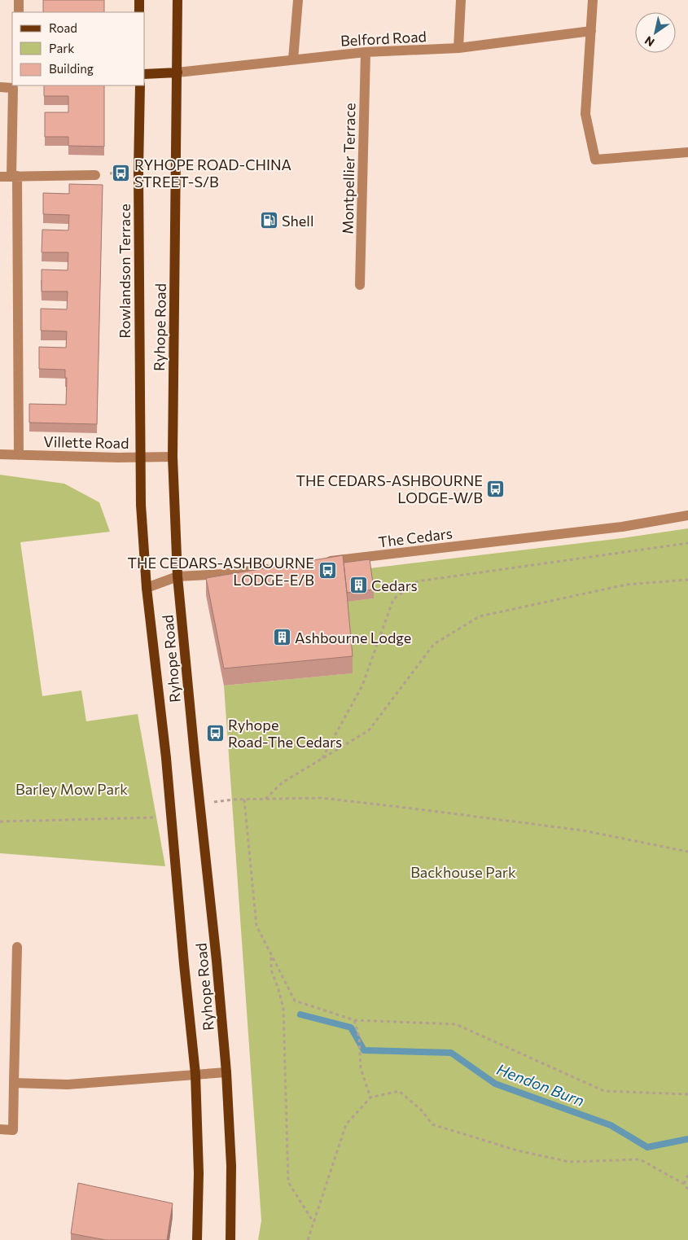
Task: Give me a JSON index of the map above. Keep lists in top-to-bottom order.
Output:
{
  "streets": {
    "main road": ["Rowlandson Terrace", "Ryhope Road"],
    "street": [
      "Belford Road",
      "Montpellier Terrace",
      "Villette Road",
      "The Cedars"
    ]
  },
  "crossings": [
    ["Belford Road", "Montpellier Terrace"],
    ["Belford Road", "Ryhope Road"],
    ["Rowlandson Terrace", "Ryhope Road"],
    ["Rowlandson Terrace", "Villette Road"],
    ["Ryhope Road", "Villette Road"]
  ],
  "water": ["Hendon Burn"],
  "parks": ["Barley Mow Park", "Backhouse Park"],
  "places": {
    "bus stop": [
      "RYHOPE ROAD-CHINA STREET-S/B",
      "THE CEDARS-ASHBOURNE LODGE-W/B",
      "THE CEDARS-ASHBOURNE LODGE-E/B",
      "Ryhope Road-The Cedars"
    ],
    "fuel station": ["Shell"],
    "building": ["Cedars", "Ashbourne Lodge"]
  },
  "legend": ["Road", "Park", "Building"],
  "north": "bottom left"
}
